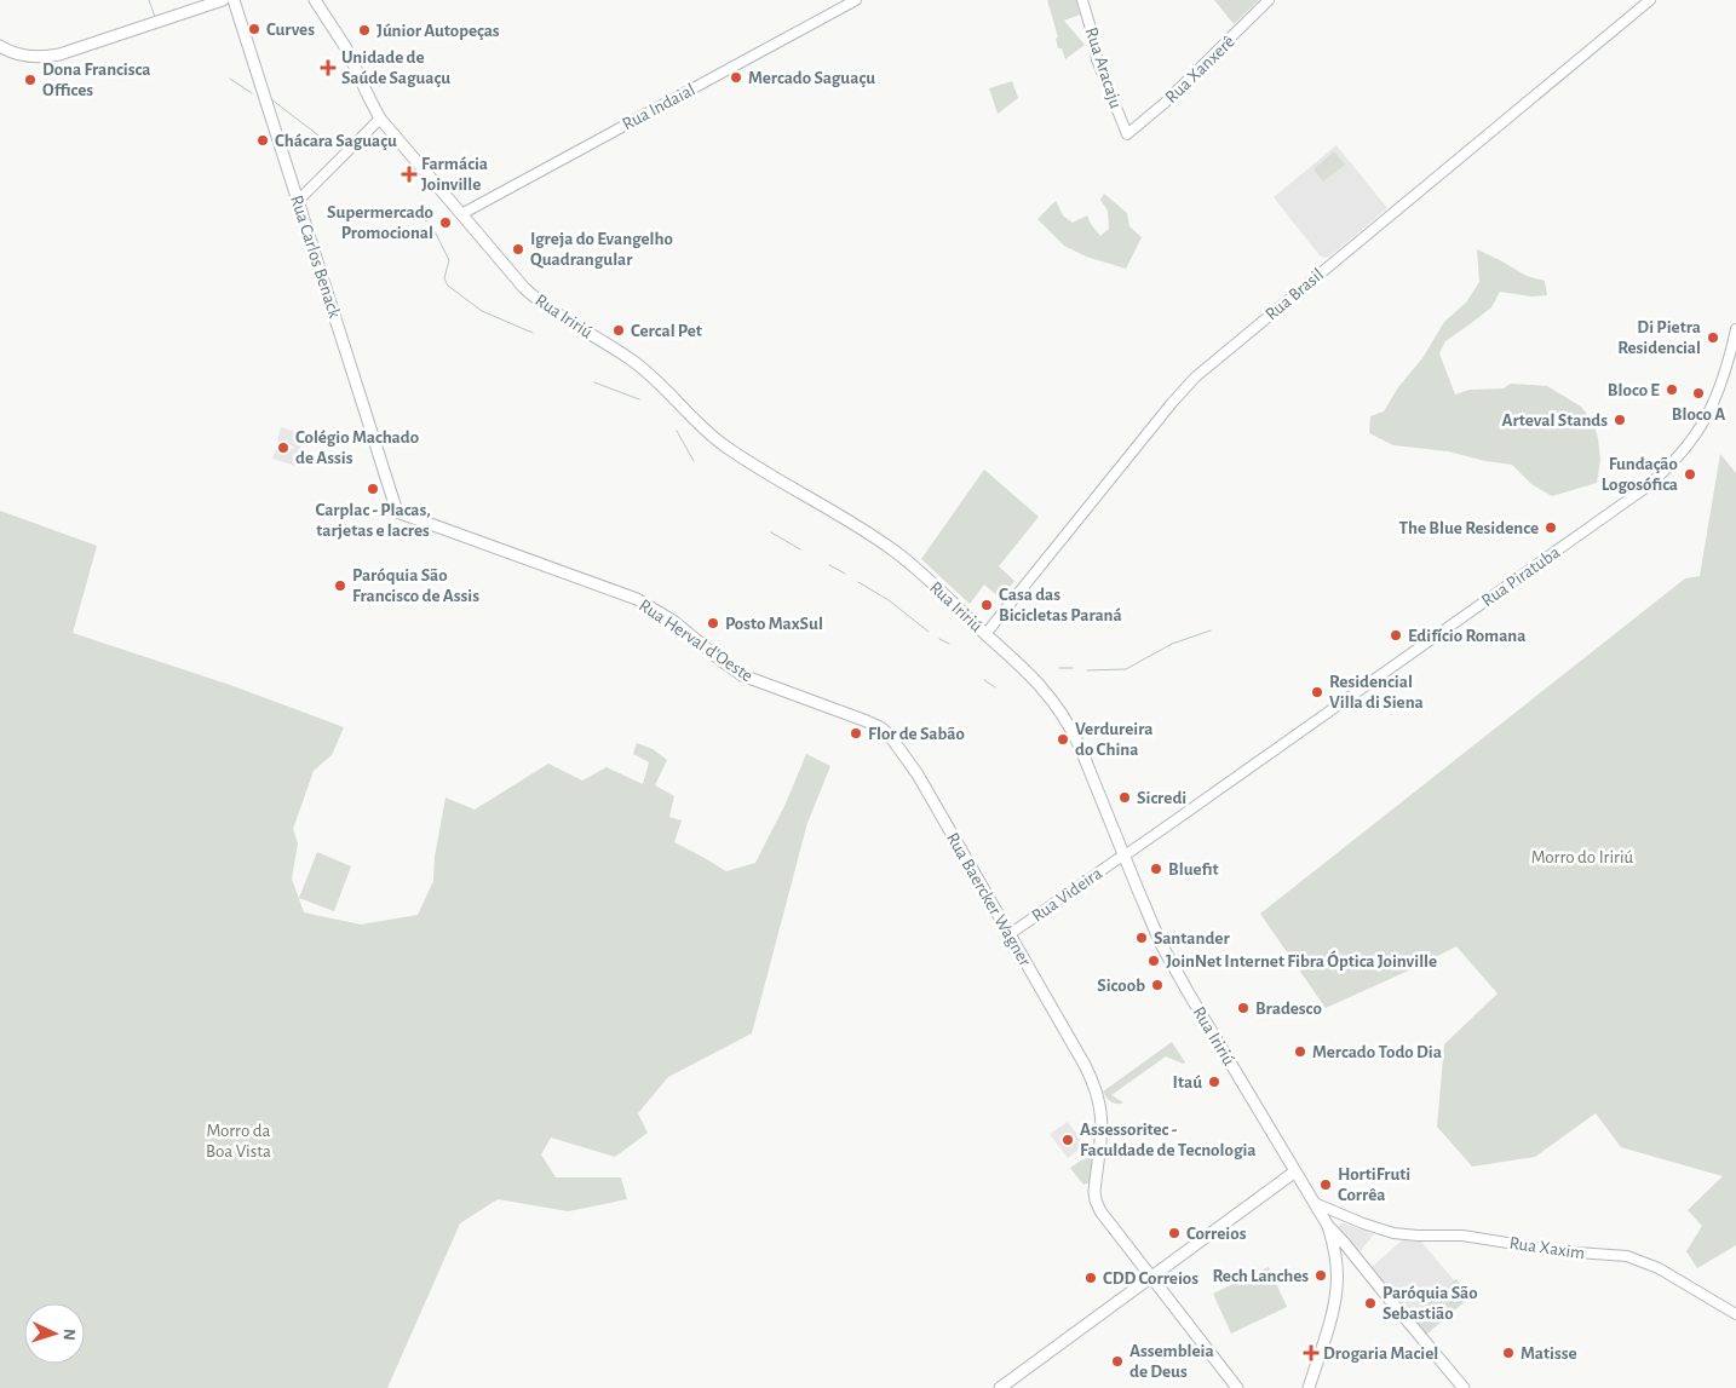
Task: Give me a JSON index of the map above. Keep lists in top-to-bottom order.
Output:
{
  "streets": {
    "main road": [
      "Rua Carlos Benack",
      "Rua Iririú",
      "Rua Herval d'Oeste",
      "Rua Baercker Wagner"
    ],
    "street": [
      "Rua Aracaju",
      "Rua Xanxerê",
      "Rua Indaial",
      "Rua Brasil",
      "Rua Piratuba",
      "Rua Videira",
      "Rua Xaxim"
    ]
  },
  "crossings": [
    ["Rua Aracaju", "Rua Xanxerê"],
    ["Rua Indaial", "Rua Iririú"],
    ["Rua Carlos Benack", "Rua Herval d'Oeste"],
    ["Rua Brasil", "Rua Iririú"],
    ["Rua Iririú", "Rua Piratuba"],
    ["Rua Iririú", "Rua Videira"],
    ["Rua Iririú", "Rua Xaxim"],
    ["Rua Piratuba", "Rua Videira"],
    ["Rua Herval d'Oeste", "Rua Baercker Wagner"],
    ["Rua Videira", "Rua Baercker Wagner"]
  ],
  "parks": ["Morro do Iririú", "Morro da Boa Vista"],
  "places": {
    "other": [
      "Curves",
      "Júnior Autopeças",
      "Mercado Saguaçu",
      "Dona Francisca Offices",
      "Chácara Saguaçu",
      "Supermercado Promocional",
      "Igreja do Evangelho Quadrangular",
      "Cercal Pet",
      "Di Pietra Residencial",
      "Bloco E",
      "Bloco A",
      "Arteval Stands",
      "Colégio Machado de Assis",
      "Fundação Logosófica",
      "Carplac - Placas, tarjetas e lacres",
      "The Blue Residence",
      "Paróquia São Francisco de Assis",
      "Casa das Bicicletas Paraná",
      "Posto MaxSul",
      "Edifício Romana",
      "Residencial Villa di Siena",
      "Flor de Sabão",
      "Verdureira do China",
      "Sicredi",
      "Bluefit",
      "Santander",
      "JoinNet Internet Fibra Óptica Joinville",
      "Sicoob",
      "Bradesco",
      "Mercado Todo Dia",
      "Itaú",
      "Assessoritec - Faculdade de Tecnologia",
      "HortiFruti Corrêa",
      "Correios",
      "Rech Lanches",
      "CDD Correios",
      "Paróquia São Sebastião",
      "Matisse",
      "Assembleia de Deus"
    ],
    "health": ["Unidade de Saúde Saguaçu", "Farmácia Joinville", "Drogaria Maciel"]
  },
  "north": "right"
}
